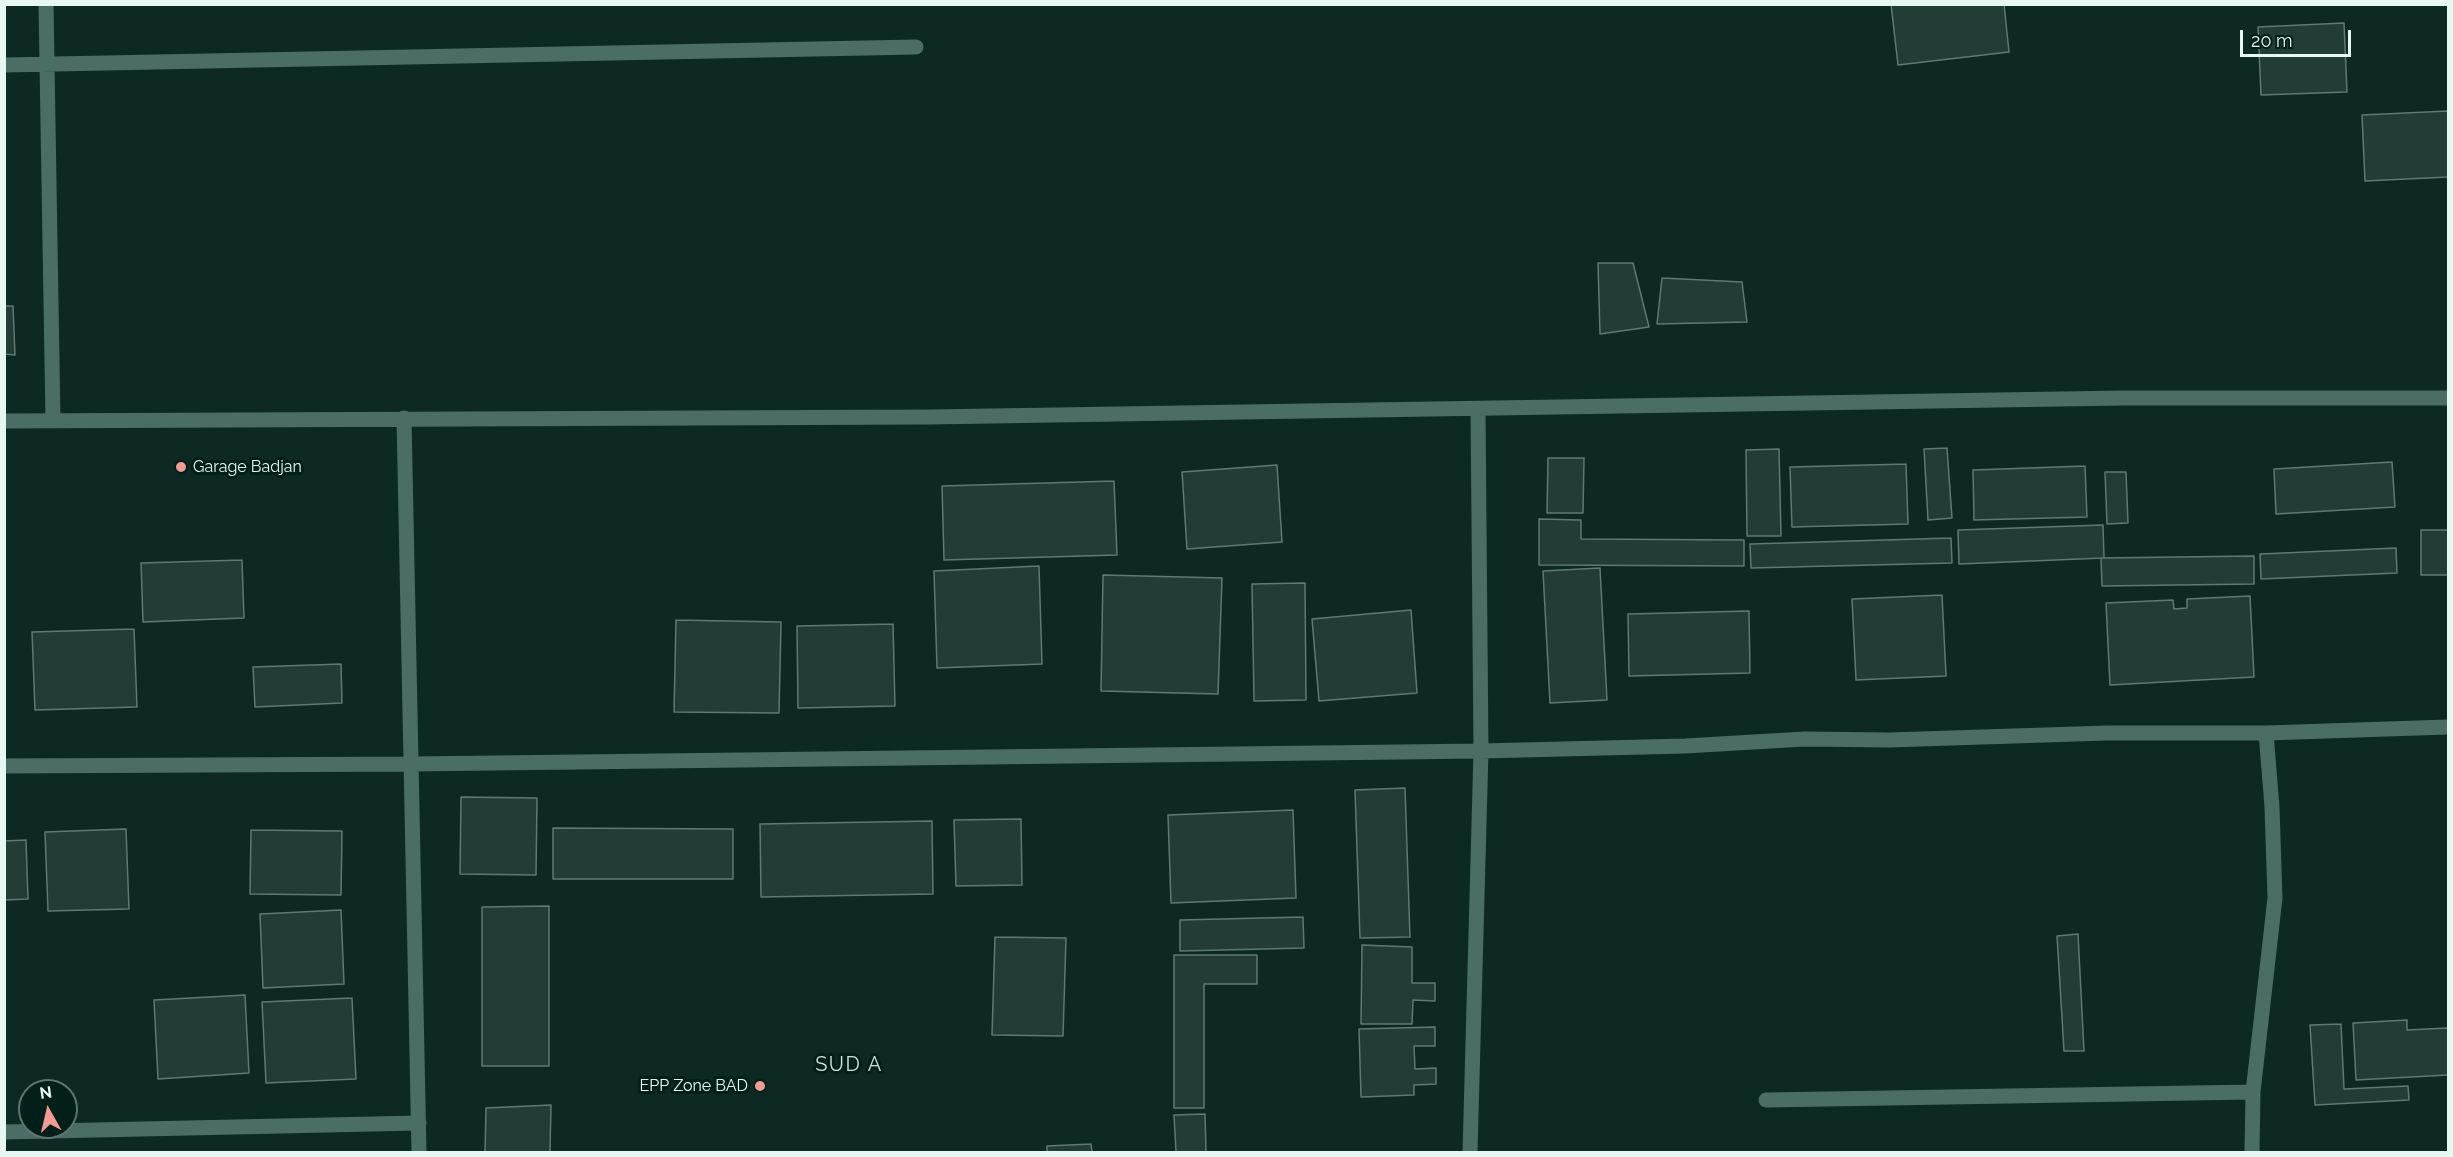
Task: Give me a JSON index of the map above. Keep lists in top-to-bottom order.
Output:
{
  "districts": ["SUD A"],
  "places": ["Garage Badjan", "EPP Zone BAD"],
  "scale_bar": "20 m",
  "north": "top"
}
